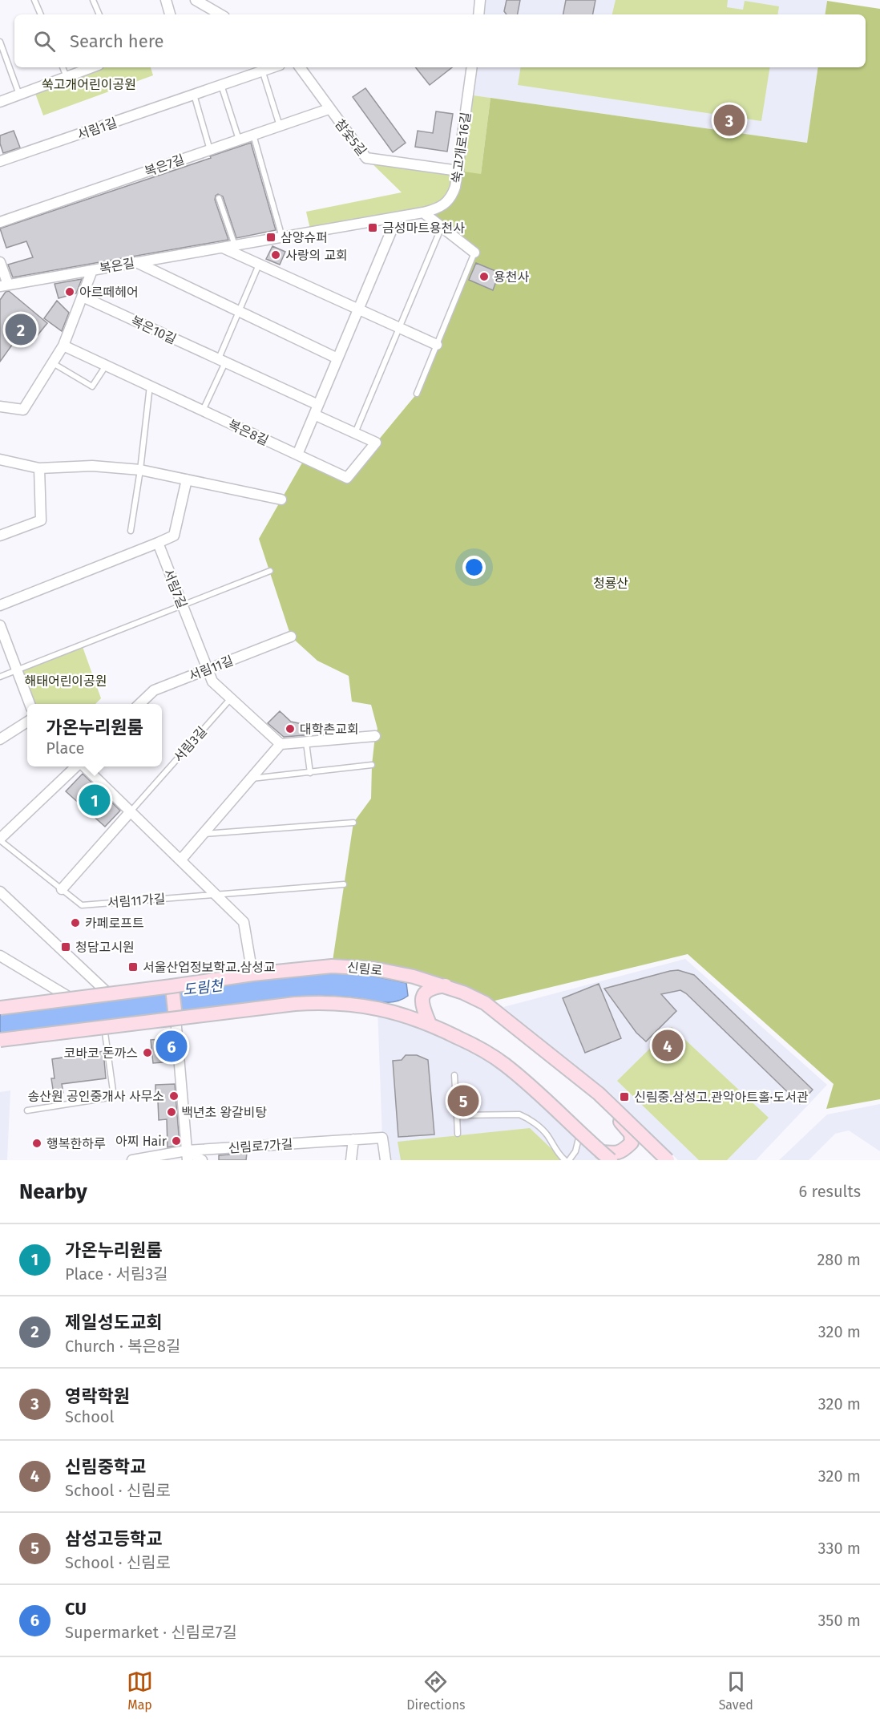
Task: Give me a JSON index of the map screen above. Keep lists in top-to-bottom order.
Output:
{
  "streets": {
    "main road": ["신림로"],
    "street": [
      "서림1길",
      "참숯5길",
      "쑥고개로16길",
      "복은7길",
      "복은길",
      "복은10길",
      "복은8길",
      "서림7길",
      "서림11길",
      "신림로7가길"
    ],
    "lane": ["서림3길", "서림11가길"]
  },
  "crossings": [
    ["참숯5길", "쑥고개로16길"],
    ["참숯5길", "복은7길"],
    ["쑥고개로16길", "복은길"],
    ["복은10길", "복은8길"],
    ["서림7길", "서림11길"],
    ["서림7길", "서림3길"]
  ],
  "water": ["도림천"],
  "parks": ["쑥고개어린이공원", "청룡산", "해태어린이공원"],
  "places": {
    "transit": [
      "금성마트용천사",
      "삼양슈퍼",
      "청담고시원",
      "서울산업정보학교.삼성교",
      "신림중.삼성고.관악아트홀·도서관"
    ],
    "other": [
      "사랑의 교회",
      "용천사",
      "아르떼헤어",
      "대학촌교회",
      "카페로프트",
      "코바코 돈까스",
      "송산원 공인중개사 사무소",
      "백년초 왕갈비탕",
      "아찌 Hair",
      "행복한하루"
    ]
  },
  "page": {
    "search": "Search here",
    "pins": [
      "3",
      "2",
      "1",
      "4",
      "6",
      "5"
    ],
    "popup": ["가온누리원룸", "Place"],
    "heading": ["Nearby", "6 results"],
    "list": [
      {
        "mark": "1",
        "name": "가온누리원룸",
        "note": "Place · 서림3길",
        "value": "280 m"
      },
      {
        "mark": "2",
        "name": "제일성도교회",
        "note": "Church · 복은8길",
        "value": "320 m"
      },
      {
        "mark": "3",
        "name": "영락학원",
        "note": "School",
        "value": "320 m"
      },
      {
        "mark": "4",
        "name": "신림중학교",
        "note": "School · 신림로",
        "value": "320 m"
      },
      {
        "mark": "5",
        "name": "삼성고등학교",
        "note": "School · 신림로",
        "value": "330 m"
      },
      {
        "mark": "6",
        "name": "CU",
        "note": "Supermarket · 신림로7길",
        "value": "350 m"
      }
    ],
    "nav": ["Map", "Directions", "Saved"]
  }
}
